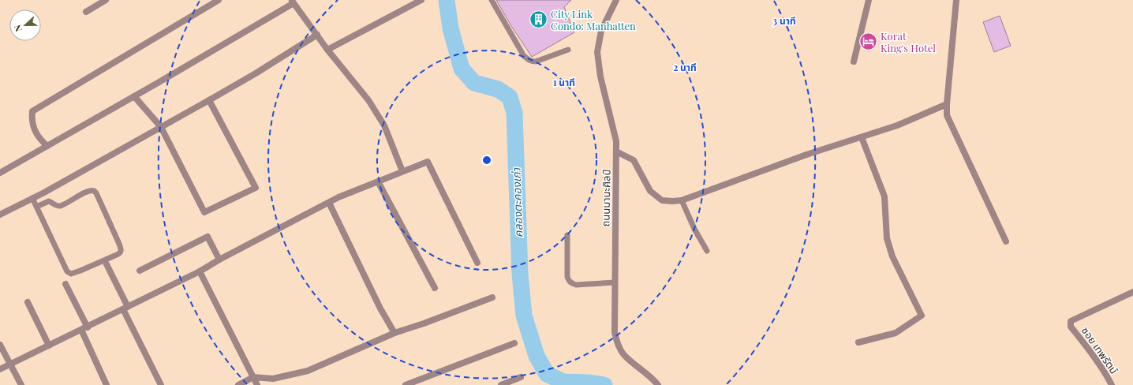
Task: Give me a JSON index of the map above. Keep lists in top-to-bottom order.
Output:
{
  "streets": {
    "street": ["ถนนมานะศิลป์", "ซอย เทพรัตน์"]
  },
  "water": ["คลองตะคองเก่า"],
  "places": {
    "building": ["City Link Condo: Manhatten"],
    "hotel": ["Korat King's Hotel"]
  },
  "north": "left",
  "rings": ["3 นาที", "2 นาที", "1 นาที"]
}
